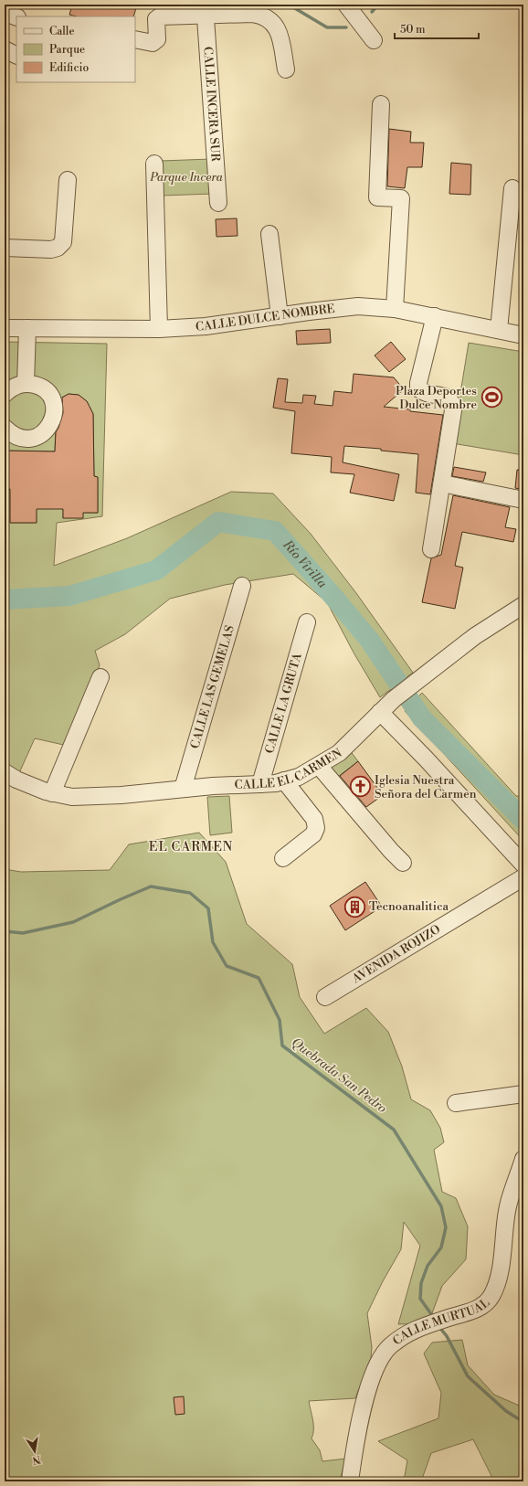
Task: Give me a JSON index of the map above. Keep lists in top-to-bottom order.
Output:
{
  "streets": {
    "street": [
      "CALLE INCERA SUR",
      "CALLE DULCE NOMBRE",
      "CALLE LAS GEMELAS",
      "CALLE LA GRUTA",
      "CALLE EL CARMEN",
      "AVENIDA ROJIZO",
      "CALLE MURTUAL"
    ]
  },
  "crossings": [
    ["CALLE LAS GEMELAS", "CALLE EL CARMEN"],
    ["CALLE LA GRUTA", "CALLE EL CARMEN"]
  ],
  "districts": ["EL CARMEN"],
  "water": ["Río Virilla", "Quebrada San Pedro"],
  "parks": ["Parque Incera"],
  "places": {
    "sports": ["Plaza Deportes Dulce Nombre"],
    "church": ["Iglesia Nuestra Señora del Carmen"],
    "building": ["Tecnoanalitica"]
  },
  "legend": ["Calle", "Parque", "Edificio"],
  "scale_bar": "50 m",
  "north": "bottom"
}
